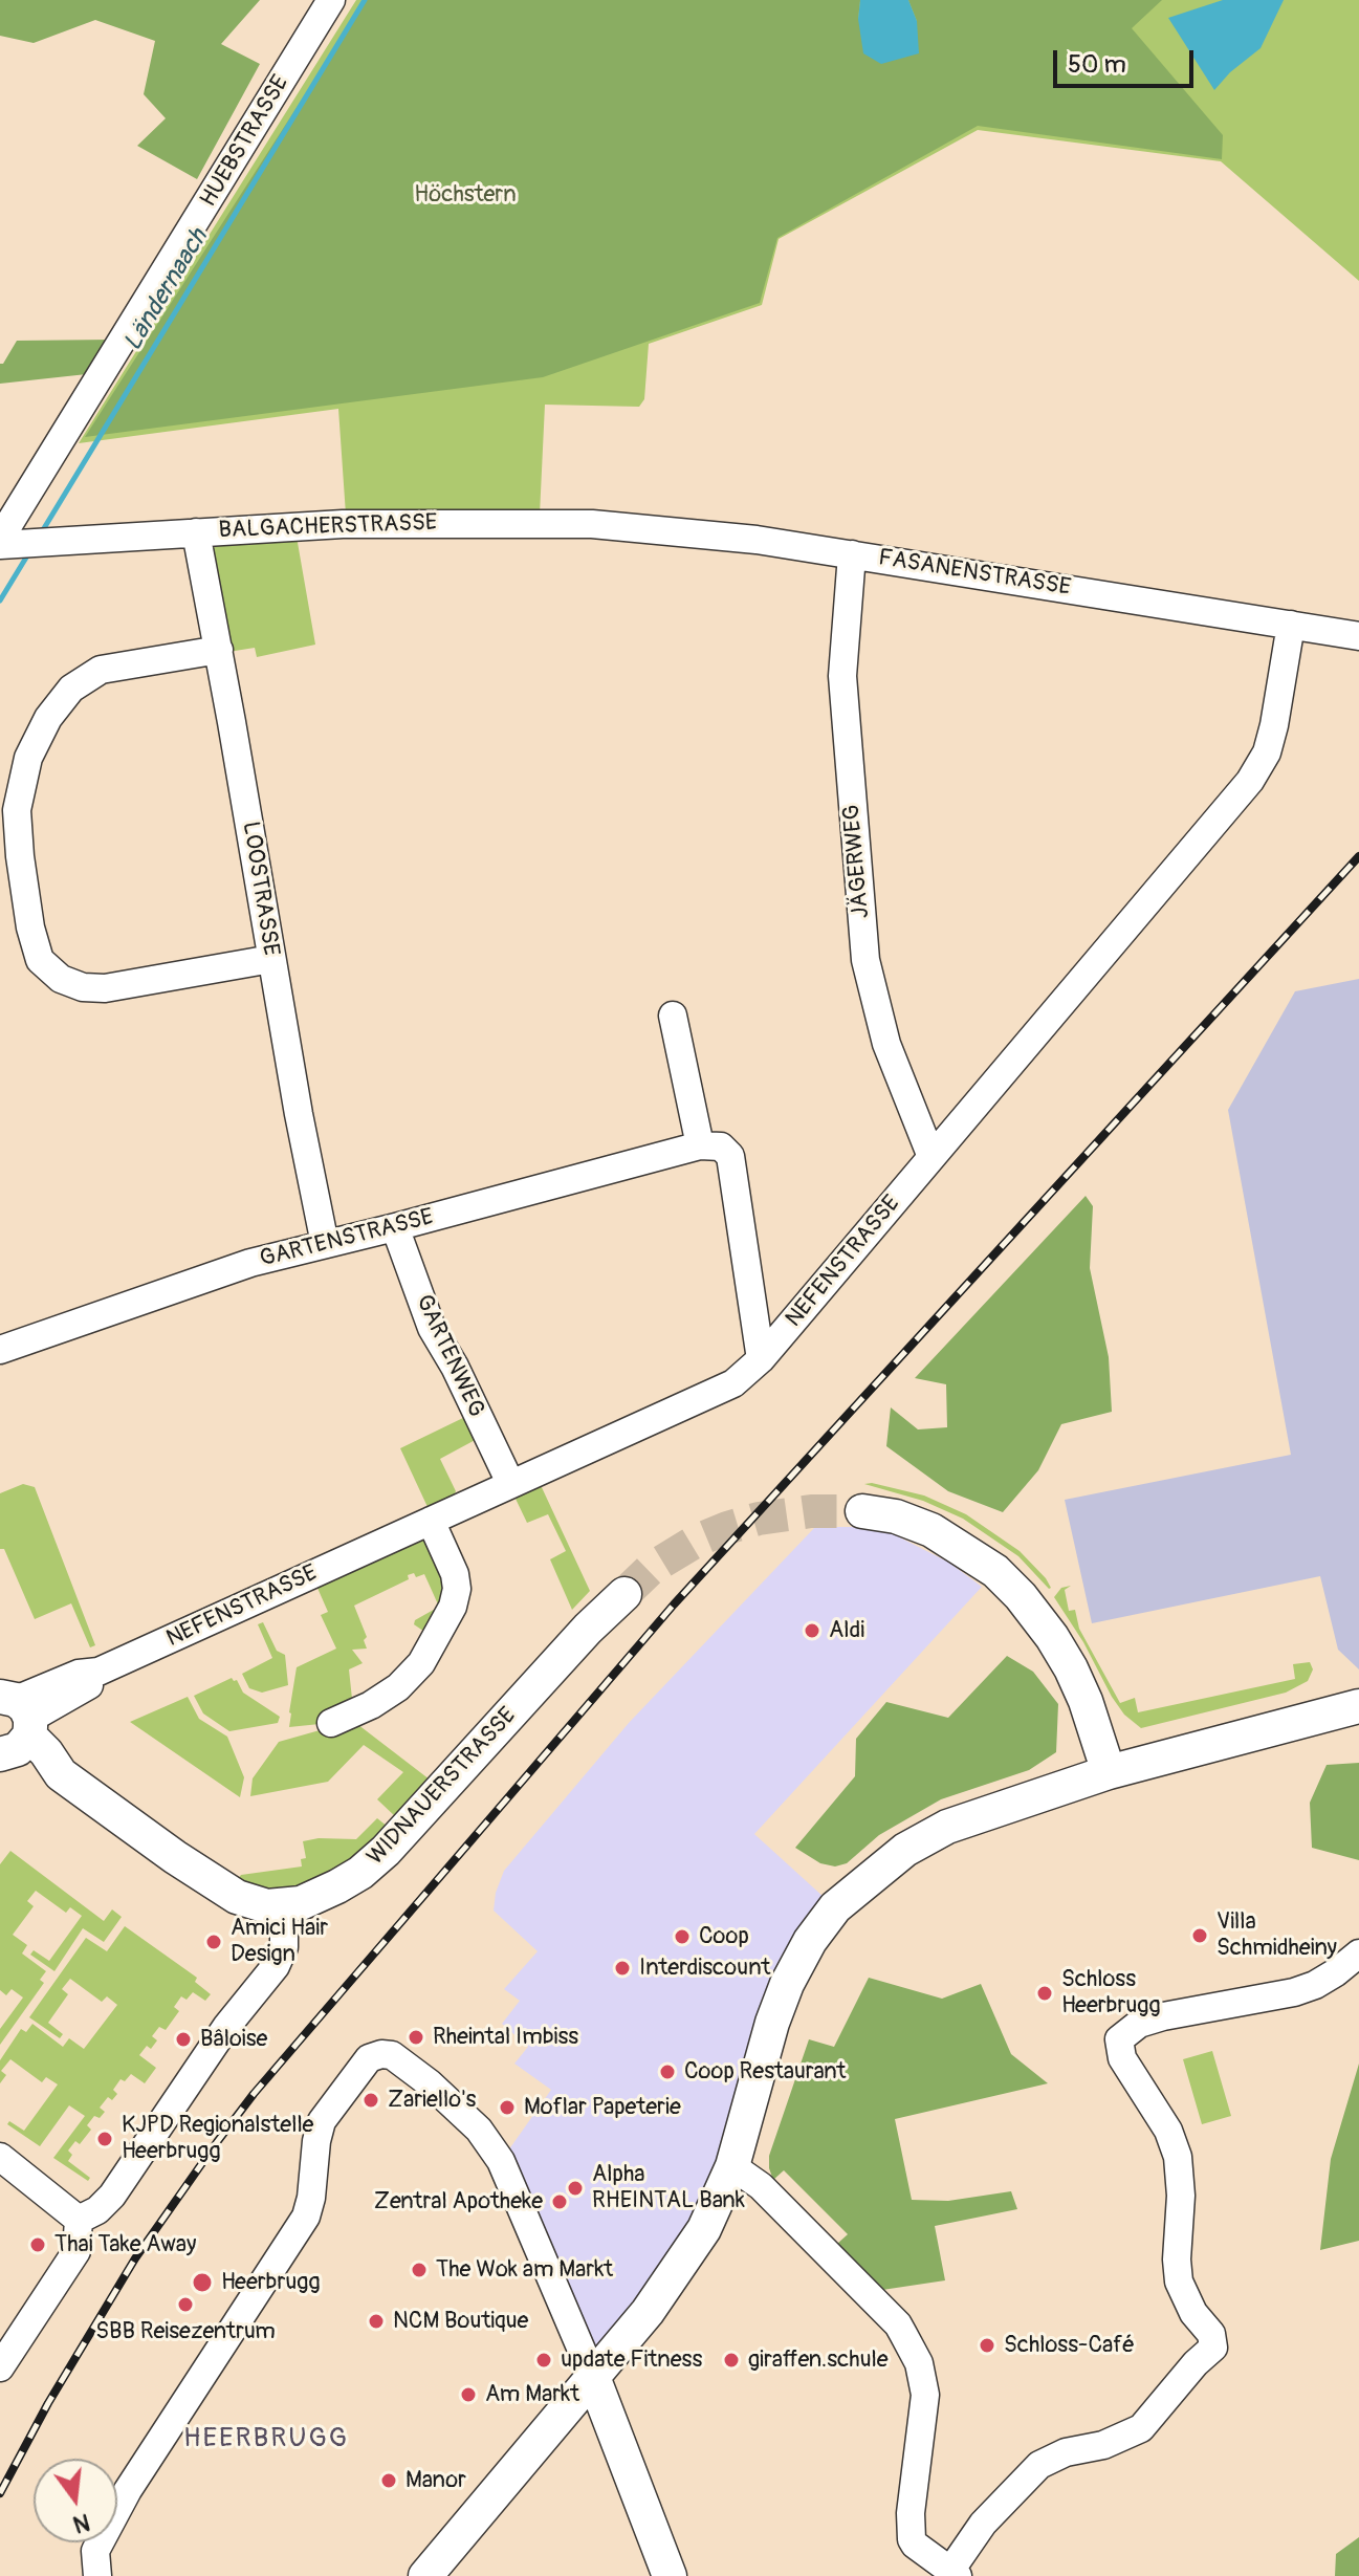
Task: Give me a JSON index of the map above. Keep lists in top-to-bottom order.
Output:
{
  "streets": {
    "main road": ["WIDNAUERSTRASSE"],
    "street": [
      "HUEBSTRASSE",
      "BALGACHERSTRASSE",
      "FASANENSTRASSE",
      "JÄGERWEG",
      "LOOSTRASSE",
      "GARTENSTRASSE",
      "NEFENSTRASSE",
      "GARTENWEG"
    ]
  },
  "crossings": [
    ["HUEBSTRASSE", "BALGACHERSTRASSE"],
    ["BALGACHERSTRASSE", "FASANENSTRASSE"],
    ["BALGACHERSTRASSE", "LOOSTRASSE"],
    ["FASANENSTRASSE", "JÄGERWEG"],
    ["FASANENSTRASSE", "NEFENSTRASSE"],
    ["JÄGERWEG", "NEFENSTRASSE"],
    ["LOOSTRASSE", "GARTENSTRASSE"],
    ["GARTENSTRASSE", "GARTENWEG"],
    ["NEFENSTRASSE", "GARTENWEG"],
    ["NEFENSTRASSE", "WIDNAUERSTRASSE"]
  ],
  "districts": ["HEERBRUGG"],
  "water": ["Ländernaach"],
  "parks": ["Höchstern"],
  "places": [
    "Aldi",
    "Villa Schmidheiny",
    "Coop",
    "Amici Hair Design",
    "Interdiscount",
    "Schloss Heerbrugg",
    "Rheintal Imbiss",
    "Bâloise",
    "Coop Restaurant",
    "Zariello's",
    "Moflar Papeterie",
    "KJPD Regionalstelle Heerbrugg",
    "Alpha RHEINTAL Bank",
    "Zentral Apotheke",
    "Thai Take Away",
    "The Wok am Markt",
    "Heerbrugg",
    "SBB Reisezentrum",
    "NCM Boutique",
    "Schloss-Café",
    "update Fitness",
    "giraffen.schule",
    "Am Markt",
    "Manor"
  ],
  "scale_bar": "50 m",
  "north": "bottom"
}
